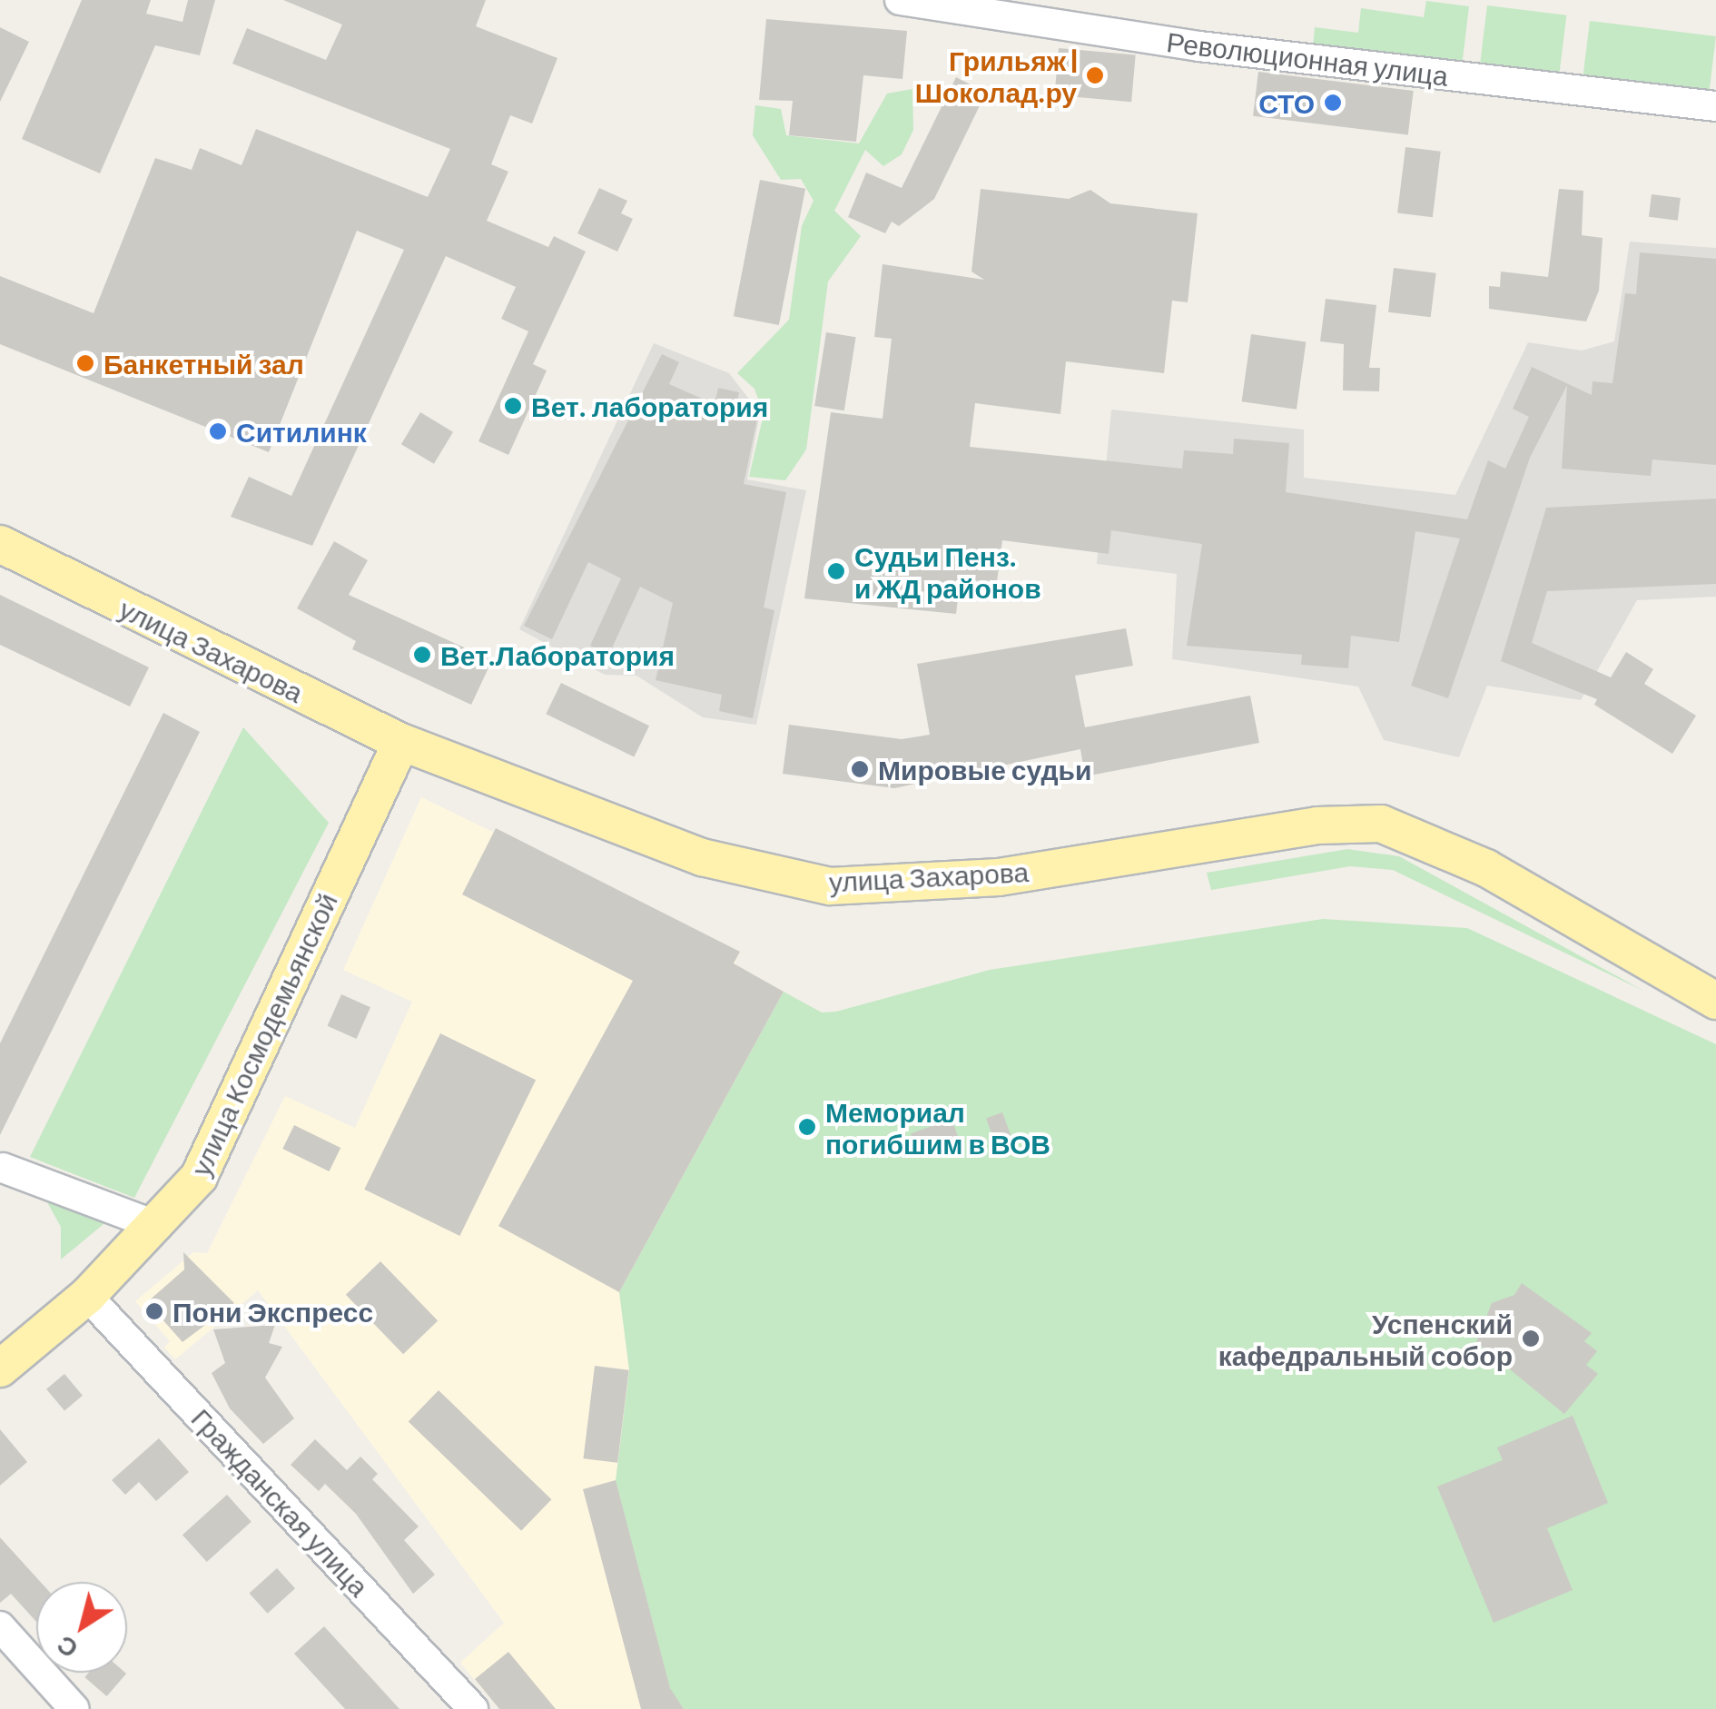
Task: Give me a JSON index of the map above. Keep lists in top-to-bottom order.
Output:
{
  "streets": {
    "main road": ["улица Захарова", "улица Космодемьянской"],
    "street": ["Революционная улица", "Гражданская улица"]
  },
  "crossings": [
    ["улица Захарова", "улица Космодемьянской"],
    ["улица Космодемьянской", "Гражданская улица"]
  ],
  "places": [
    "Грильяж | Шоколад.ру",
    "СТО",
    "Банкетный зал",
    "Вет. лаборатория",
    "Ситилинк",
    "Судьи Пенз. и ЖД районов",
    "Вет.Лаборатория",
    "Мировые судьи",
    "Мемориал погибшим в ВОВ",
    "Пони Экспресс",
    "Успенский кафедральный собор"
  ],
  "north": "bottom left"
}
